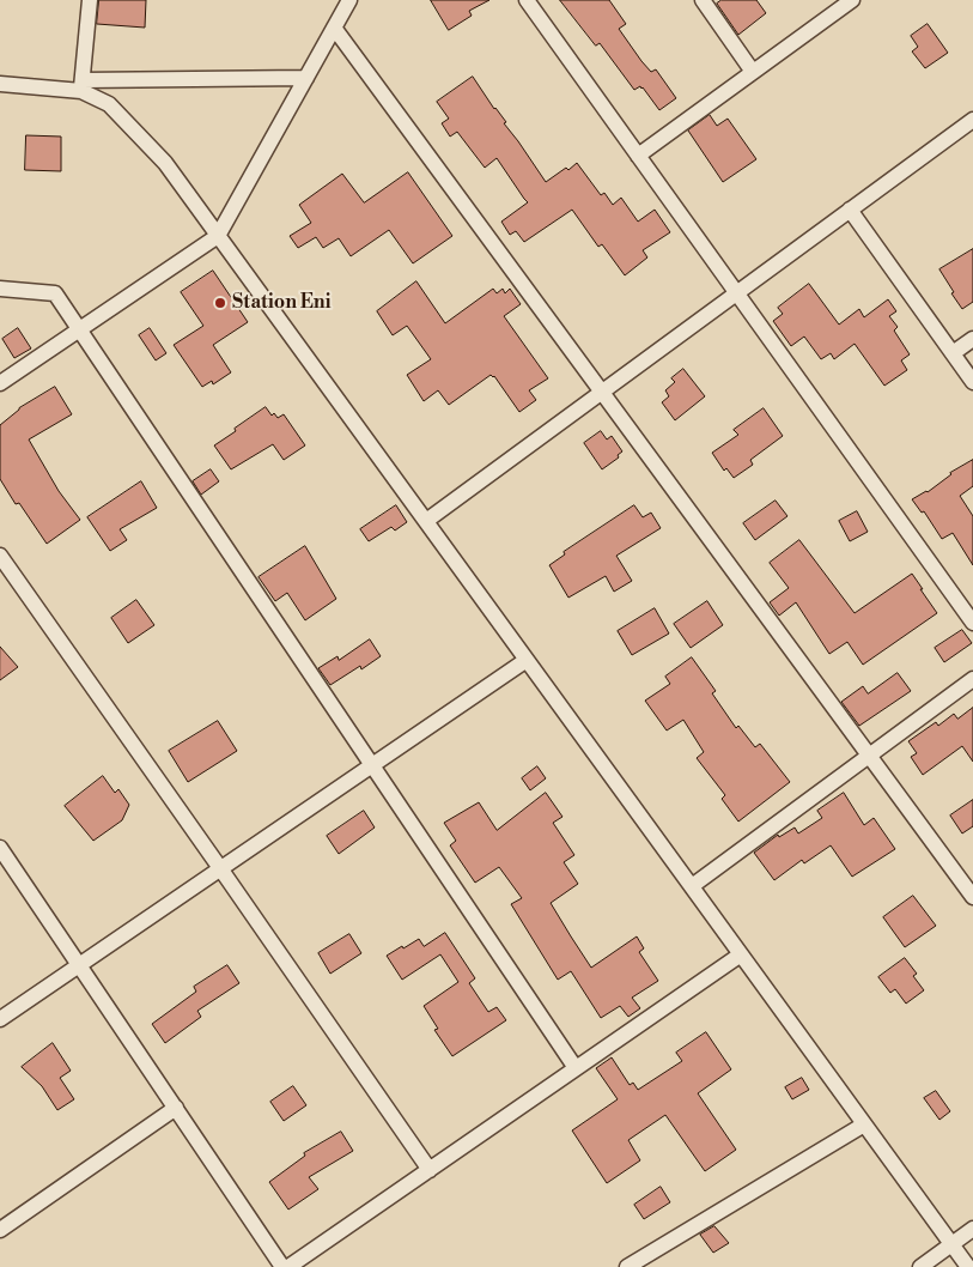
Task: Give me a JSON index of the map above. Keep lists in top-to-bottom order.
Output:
{
  "places": ["Station Eni"]
}
